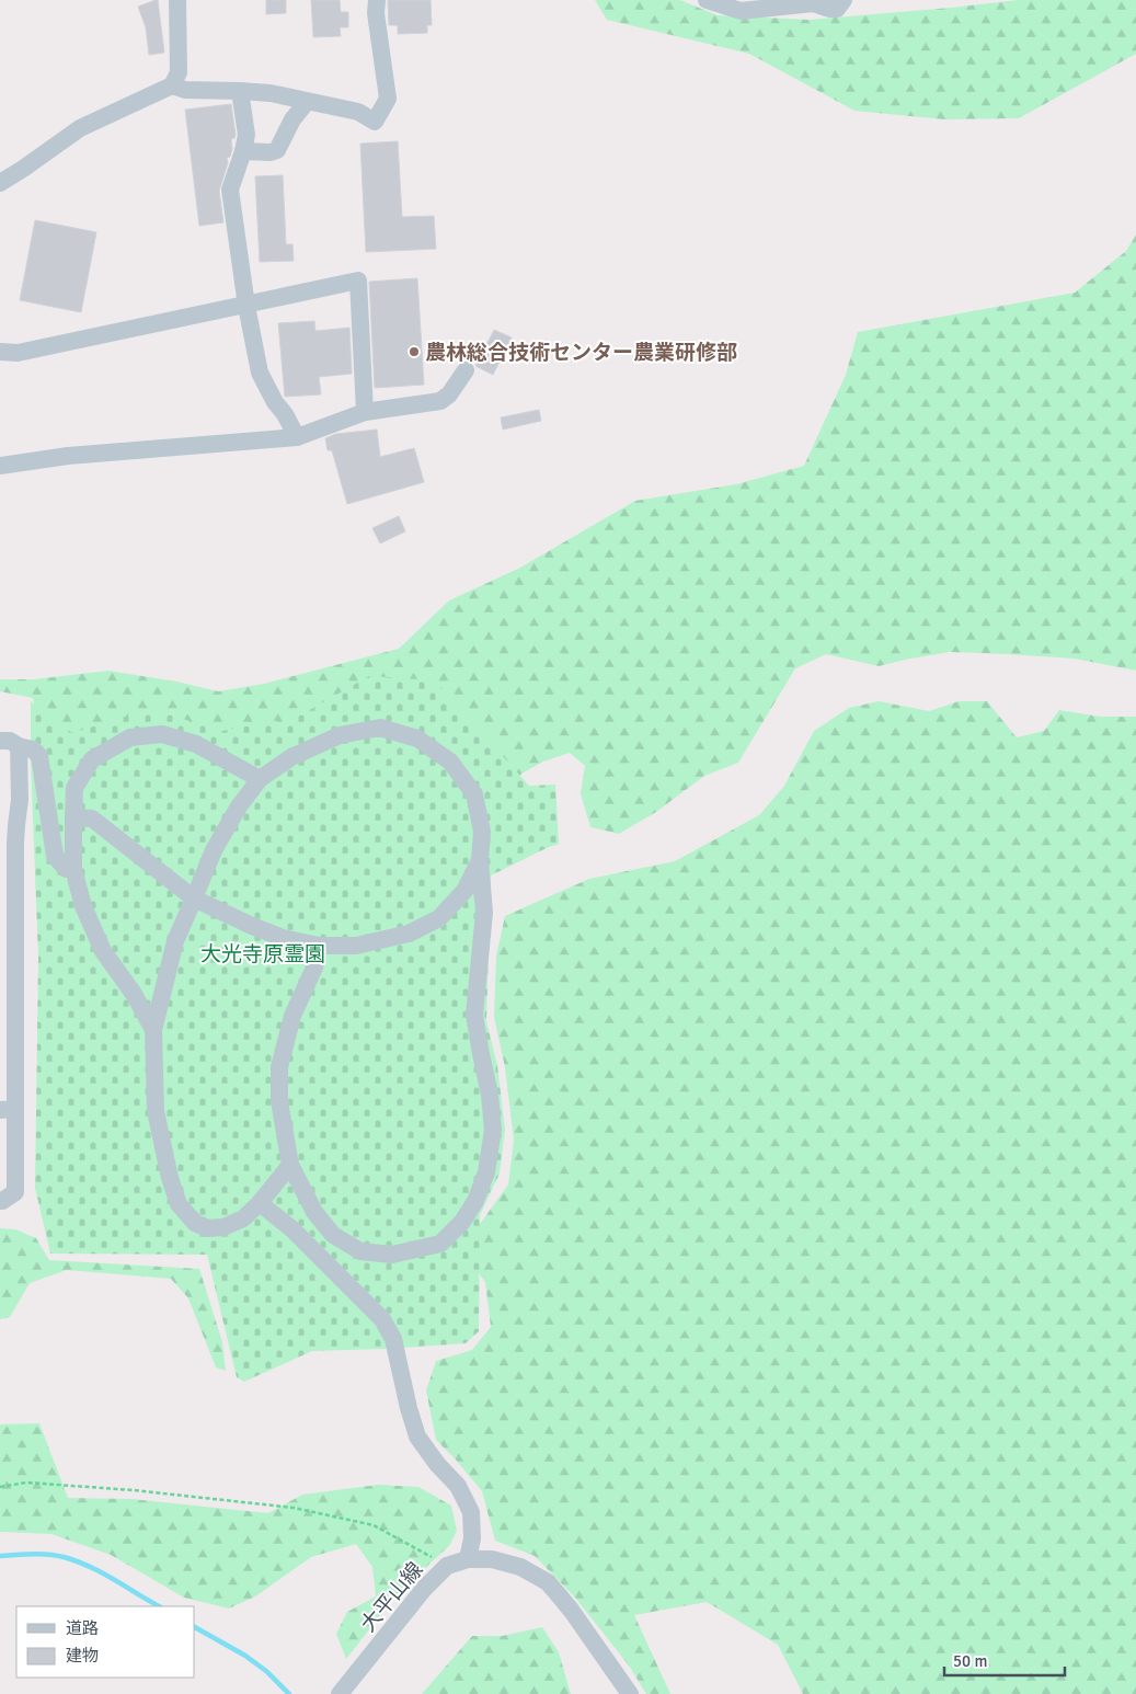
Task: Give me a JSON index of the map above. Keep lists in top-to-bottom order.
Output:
{
  "streets": {
    "street": ["大平山線"]
  },
  "parks": ["大光寺原霊園"],
  "places": ["農林総合技術センター農業研修部"],
  "legend": ["道路", "建物"],
  "scale_bar": "50 m"
}
